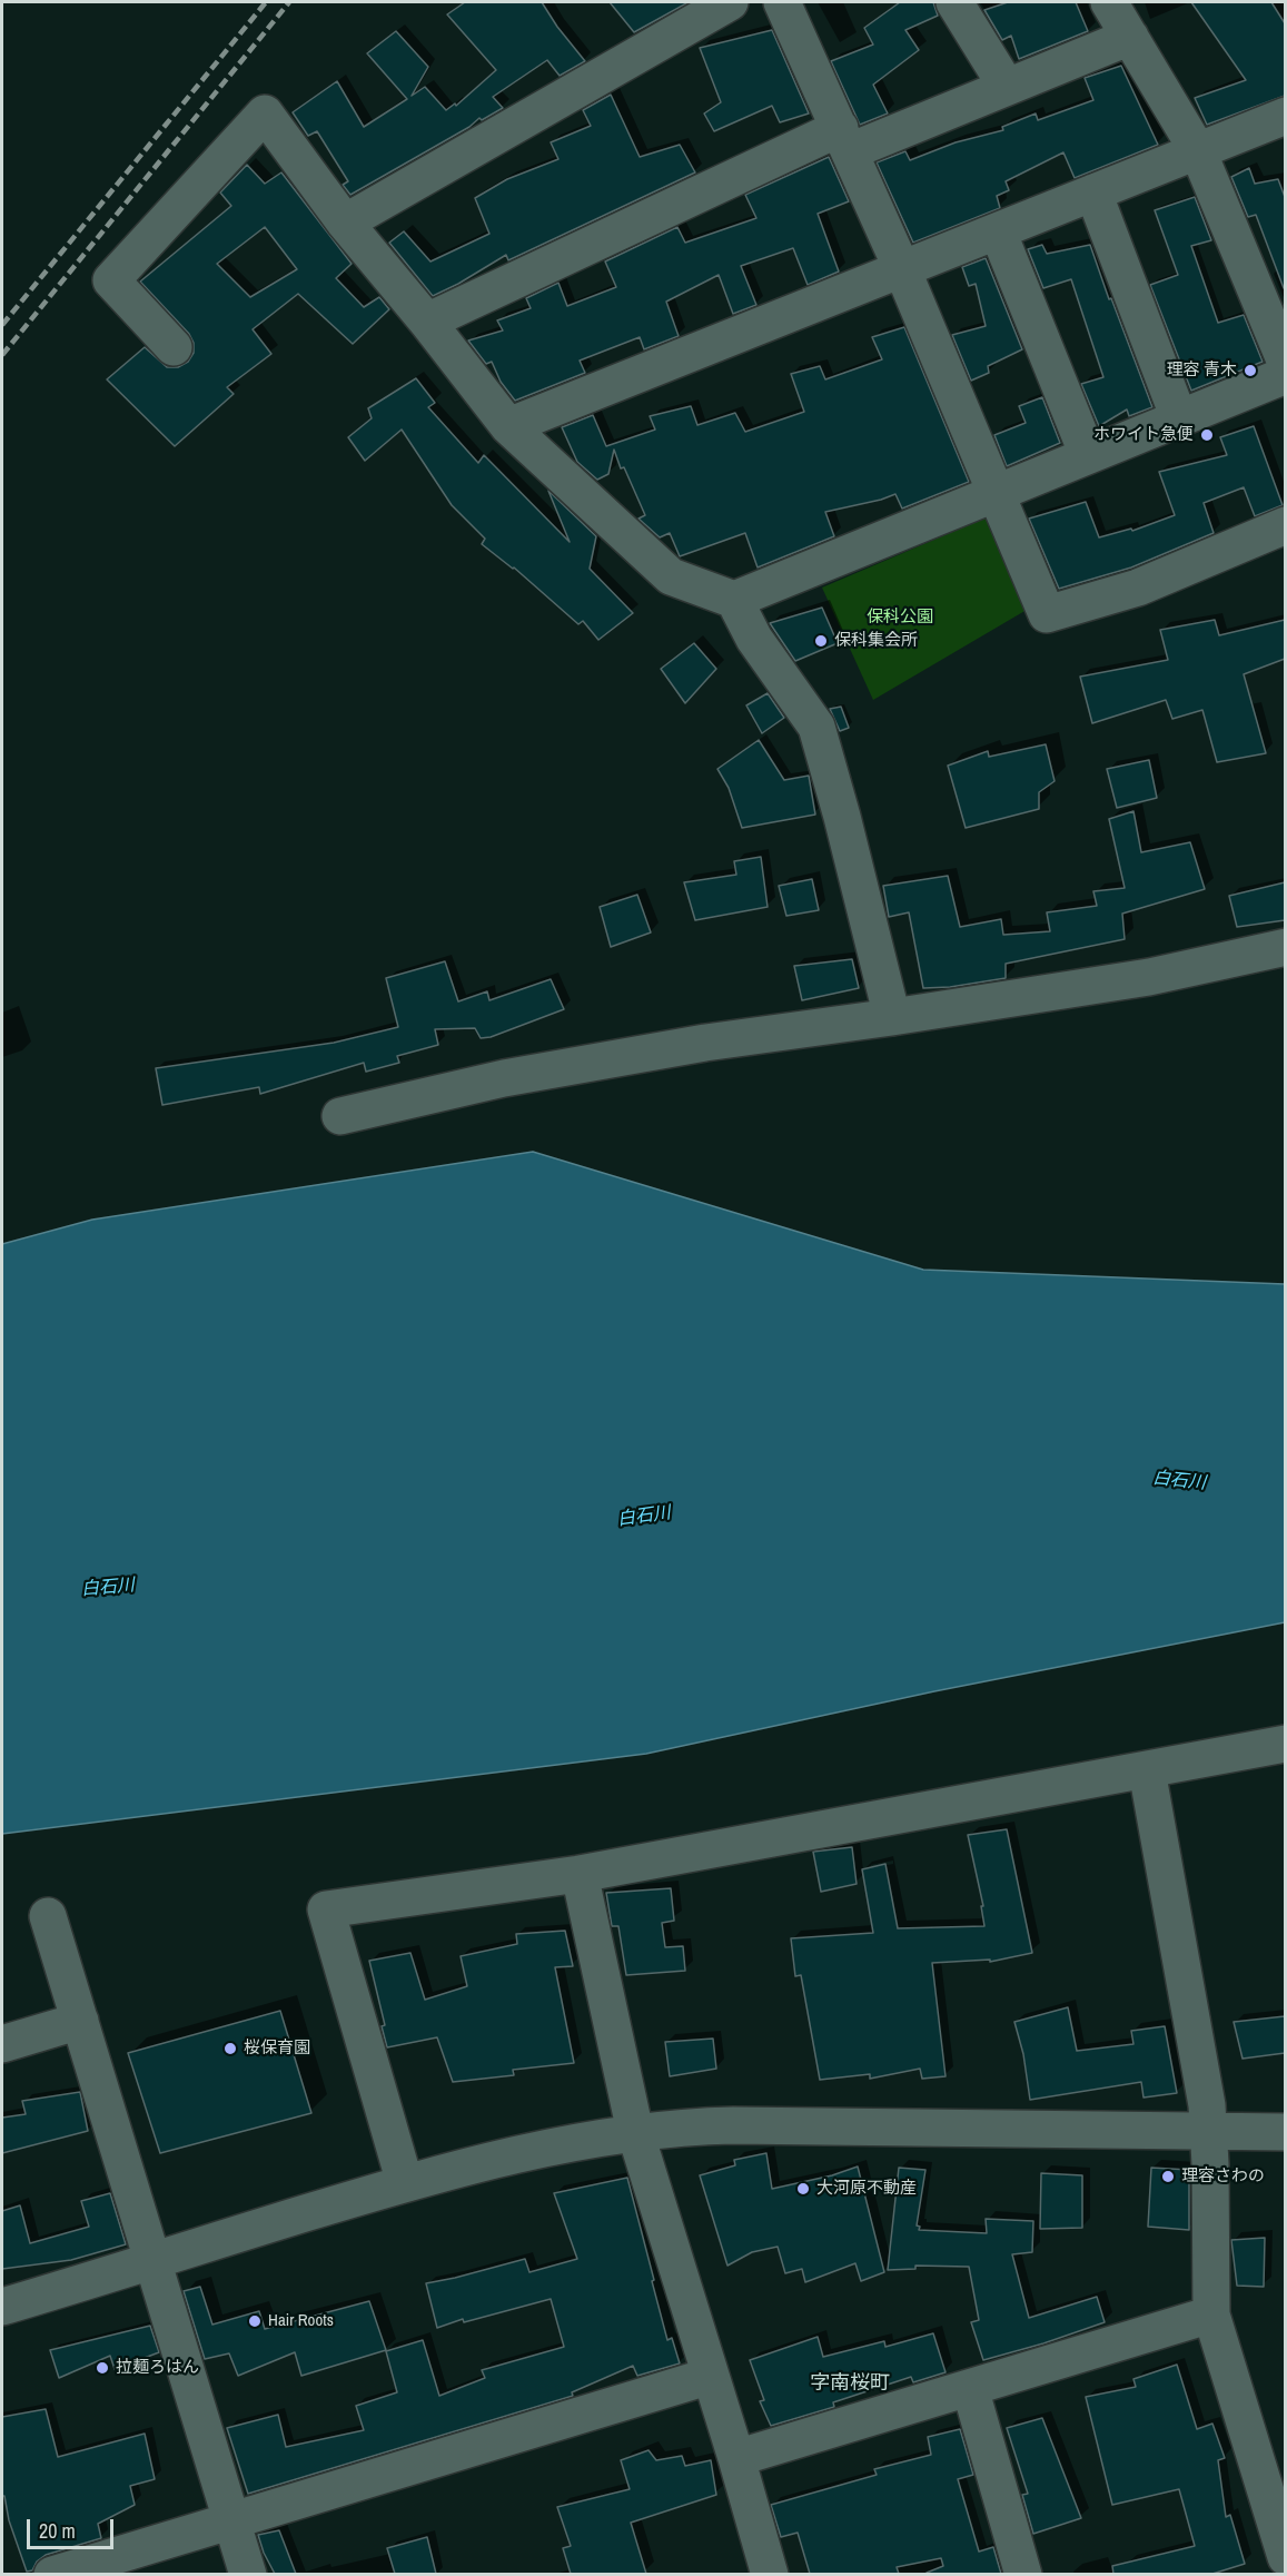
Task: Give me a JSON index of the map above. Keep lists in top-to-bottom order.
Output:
{
  "districts": ["字南桜町"],
  "water": ["白石川"],
  "parks": ["保科公園"],
  "places": [
    "理容 青木",
    "ホワイト急便",
    "保科集会所",
    "桜保育園",
    "理容さわの",
    "大河原不動産",
    "Hair Roots",
    "拉麺ろはん"
  ],
  "scale_bar": "20 m"
}
